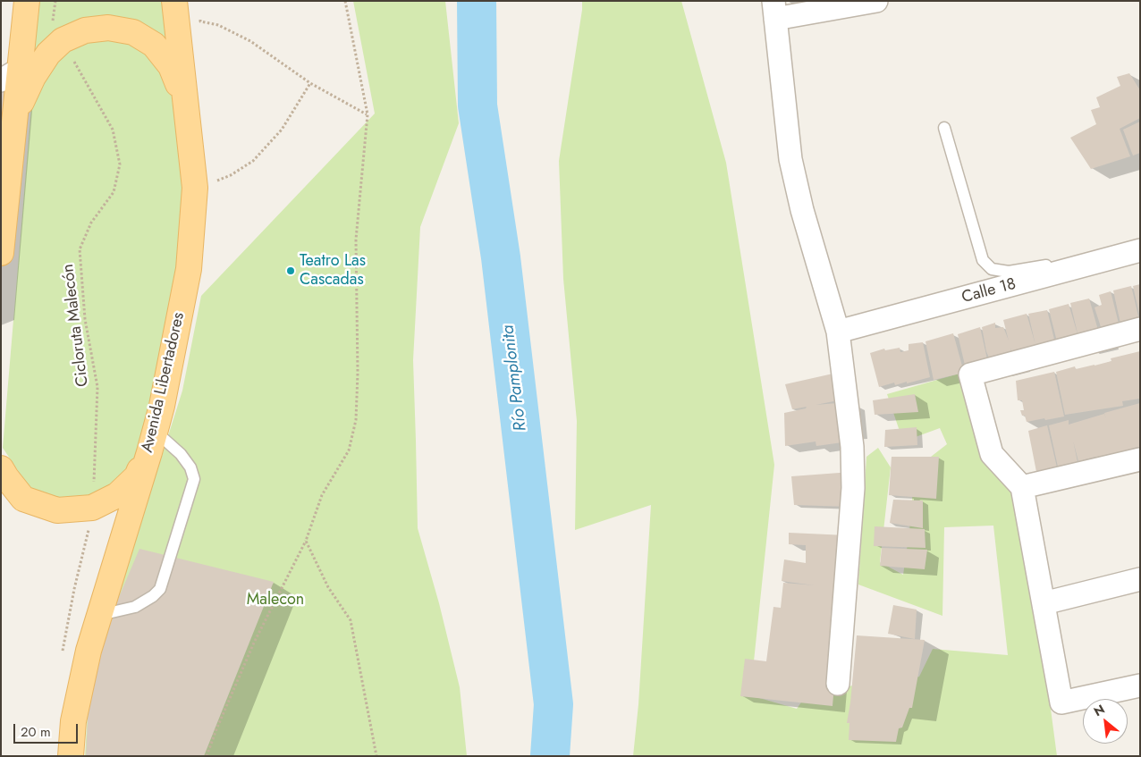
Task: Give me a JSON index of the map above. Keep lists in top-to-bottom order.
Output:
{
  "streets": {
    "main road": ["Avenida Libertadores"],
    "street": ["Calle 18"],
    "path": ["Cicloruta Malecón"]
  },
  "water": ["Río Pamplonita"],
  "parks": ["Malecon"],
  "places": ["Teatro Las Cascadas"],
  "scale_bar": "20 m",
  "north": "top left"
}
